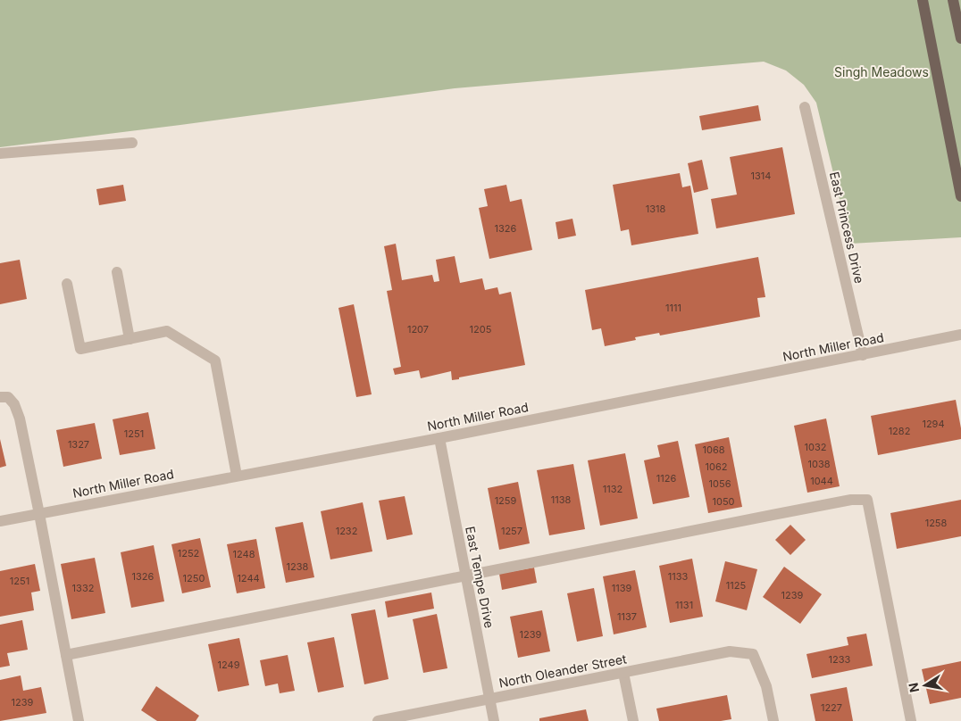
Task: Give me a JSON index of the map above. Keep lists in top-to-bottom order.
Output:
{
  "streets": {
    "street": [
      "East Princess Drive",
      "North Miller Road",
      "East Tempe Drive",
      "North Oleander Street"
    ]
  },
  "crossings": [
    ["East Princess Drive", "North Miller Road"],
    ["North Miller Road", "East Tempe Drive"],
    ["East Tempe Drive", "North Oleander Street"]
  ],
  "parks": ["Singh Meadows"],
  "house_numbers": [
    "1314",
    "1318",
    "1326",
    "1111",
    "1207",
    "1205",
    "1294",
    "1282",
    "1251",
    "1327",
    "1032",
    "1068",
    "1038",
    "1062",
    "1126",
    "1044",
    "1056",
    "1132",
    "1138",
    "1259",
    "1050",
    "1258",
    "1232",
    "1257",
    "1252",
    "1248",
    "1238",
    "1326",
    "1133",
    "1250",
    "1244",
    "1251",
    "1125",
    "1332",
    "1139",
    "1239",
    "1131",
    "1137",
    "1239",
    "1233",
    "1249",
    "1239",
    "1227"
  ],
  "north": "left"
}
